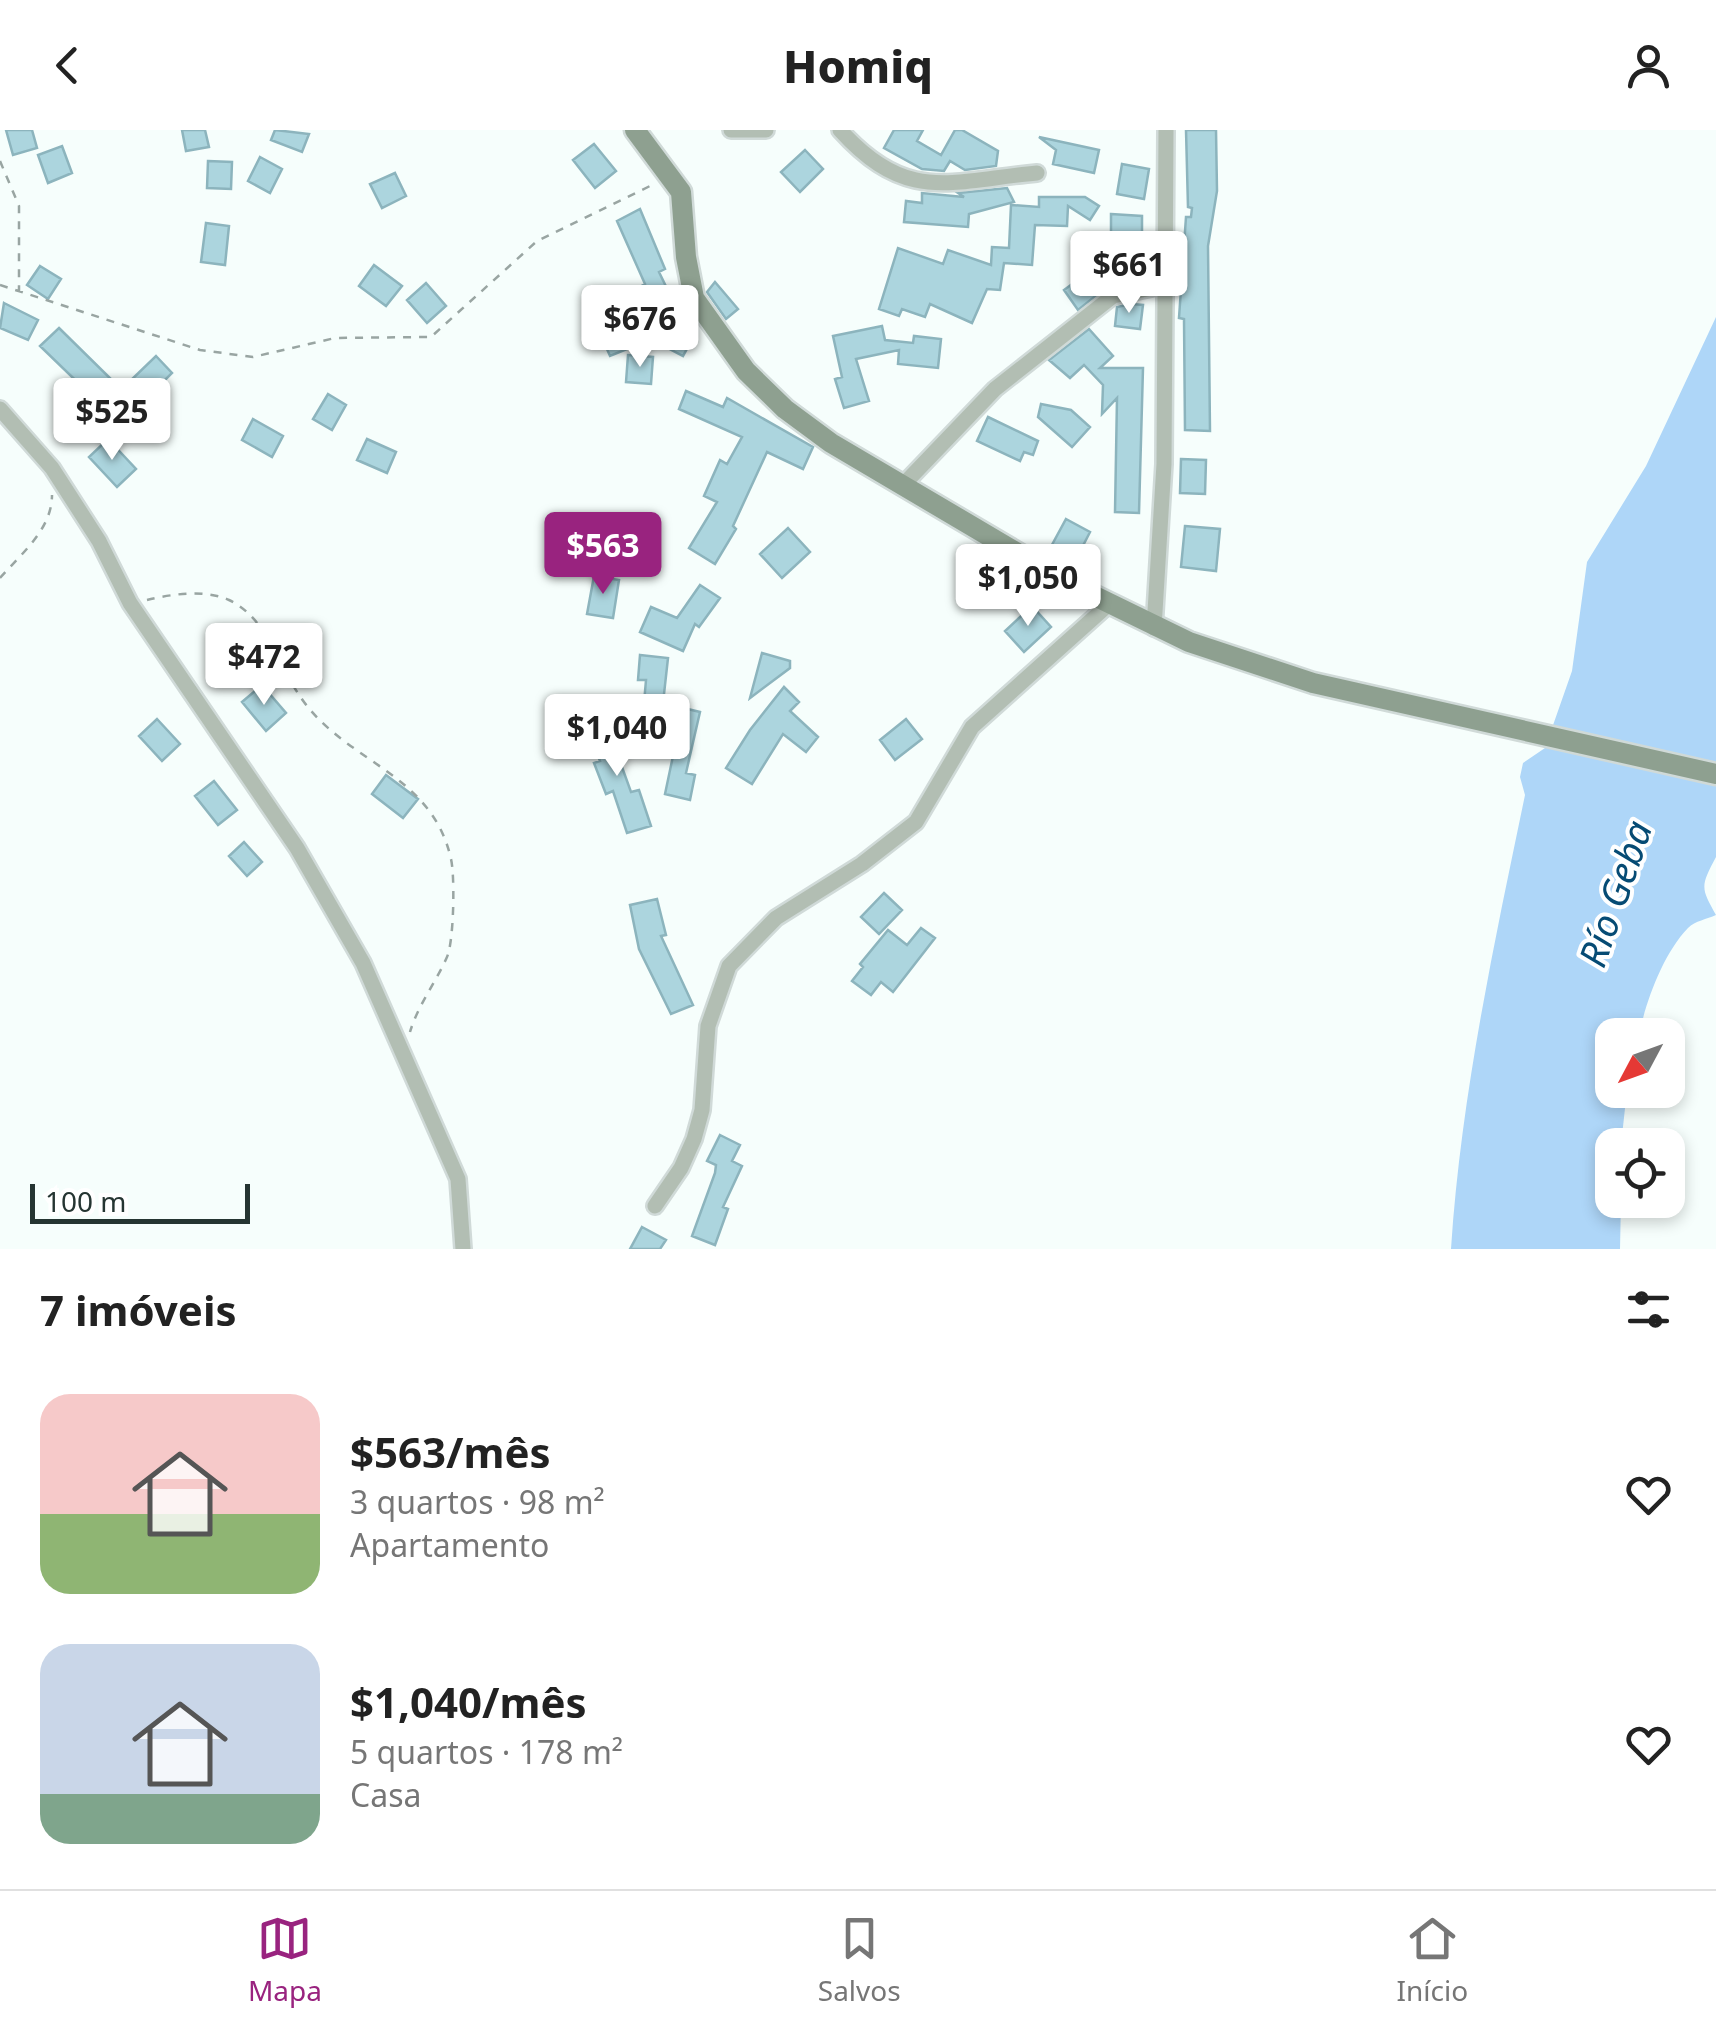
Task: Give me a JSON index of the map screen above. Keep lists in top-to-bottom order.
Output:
{
  "water": ["Río Geba"],
  "scale_bar": "100 m",
  "north": "bottom left",
  "page": {
    "header": "Homiq",
    "price": [
      "$661",
      "$676",
      "$525",
      "$563",
      "$1,050",
      "$472",
      "$1,040"
    ],
    "scale": "100 m",
    "heading": "7 imóveis",
    "list": [
      {
        "name": "$563/mês",
        "note": "3 quartos · 98 m² · Apartamento"
      },
      {
        "name": "$1,040/mês",
        "note": "5 quartos · 178 m² · Casa"
      }
    ],
    "tabs": ["Mapa", "Salvos", "Início"]
  }
}
